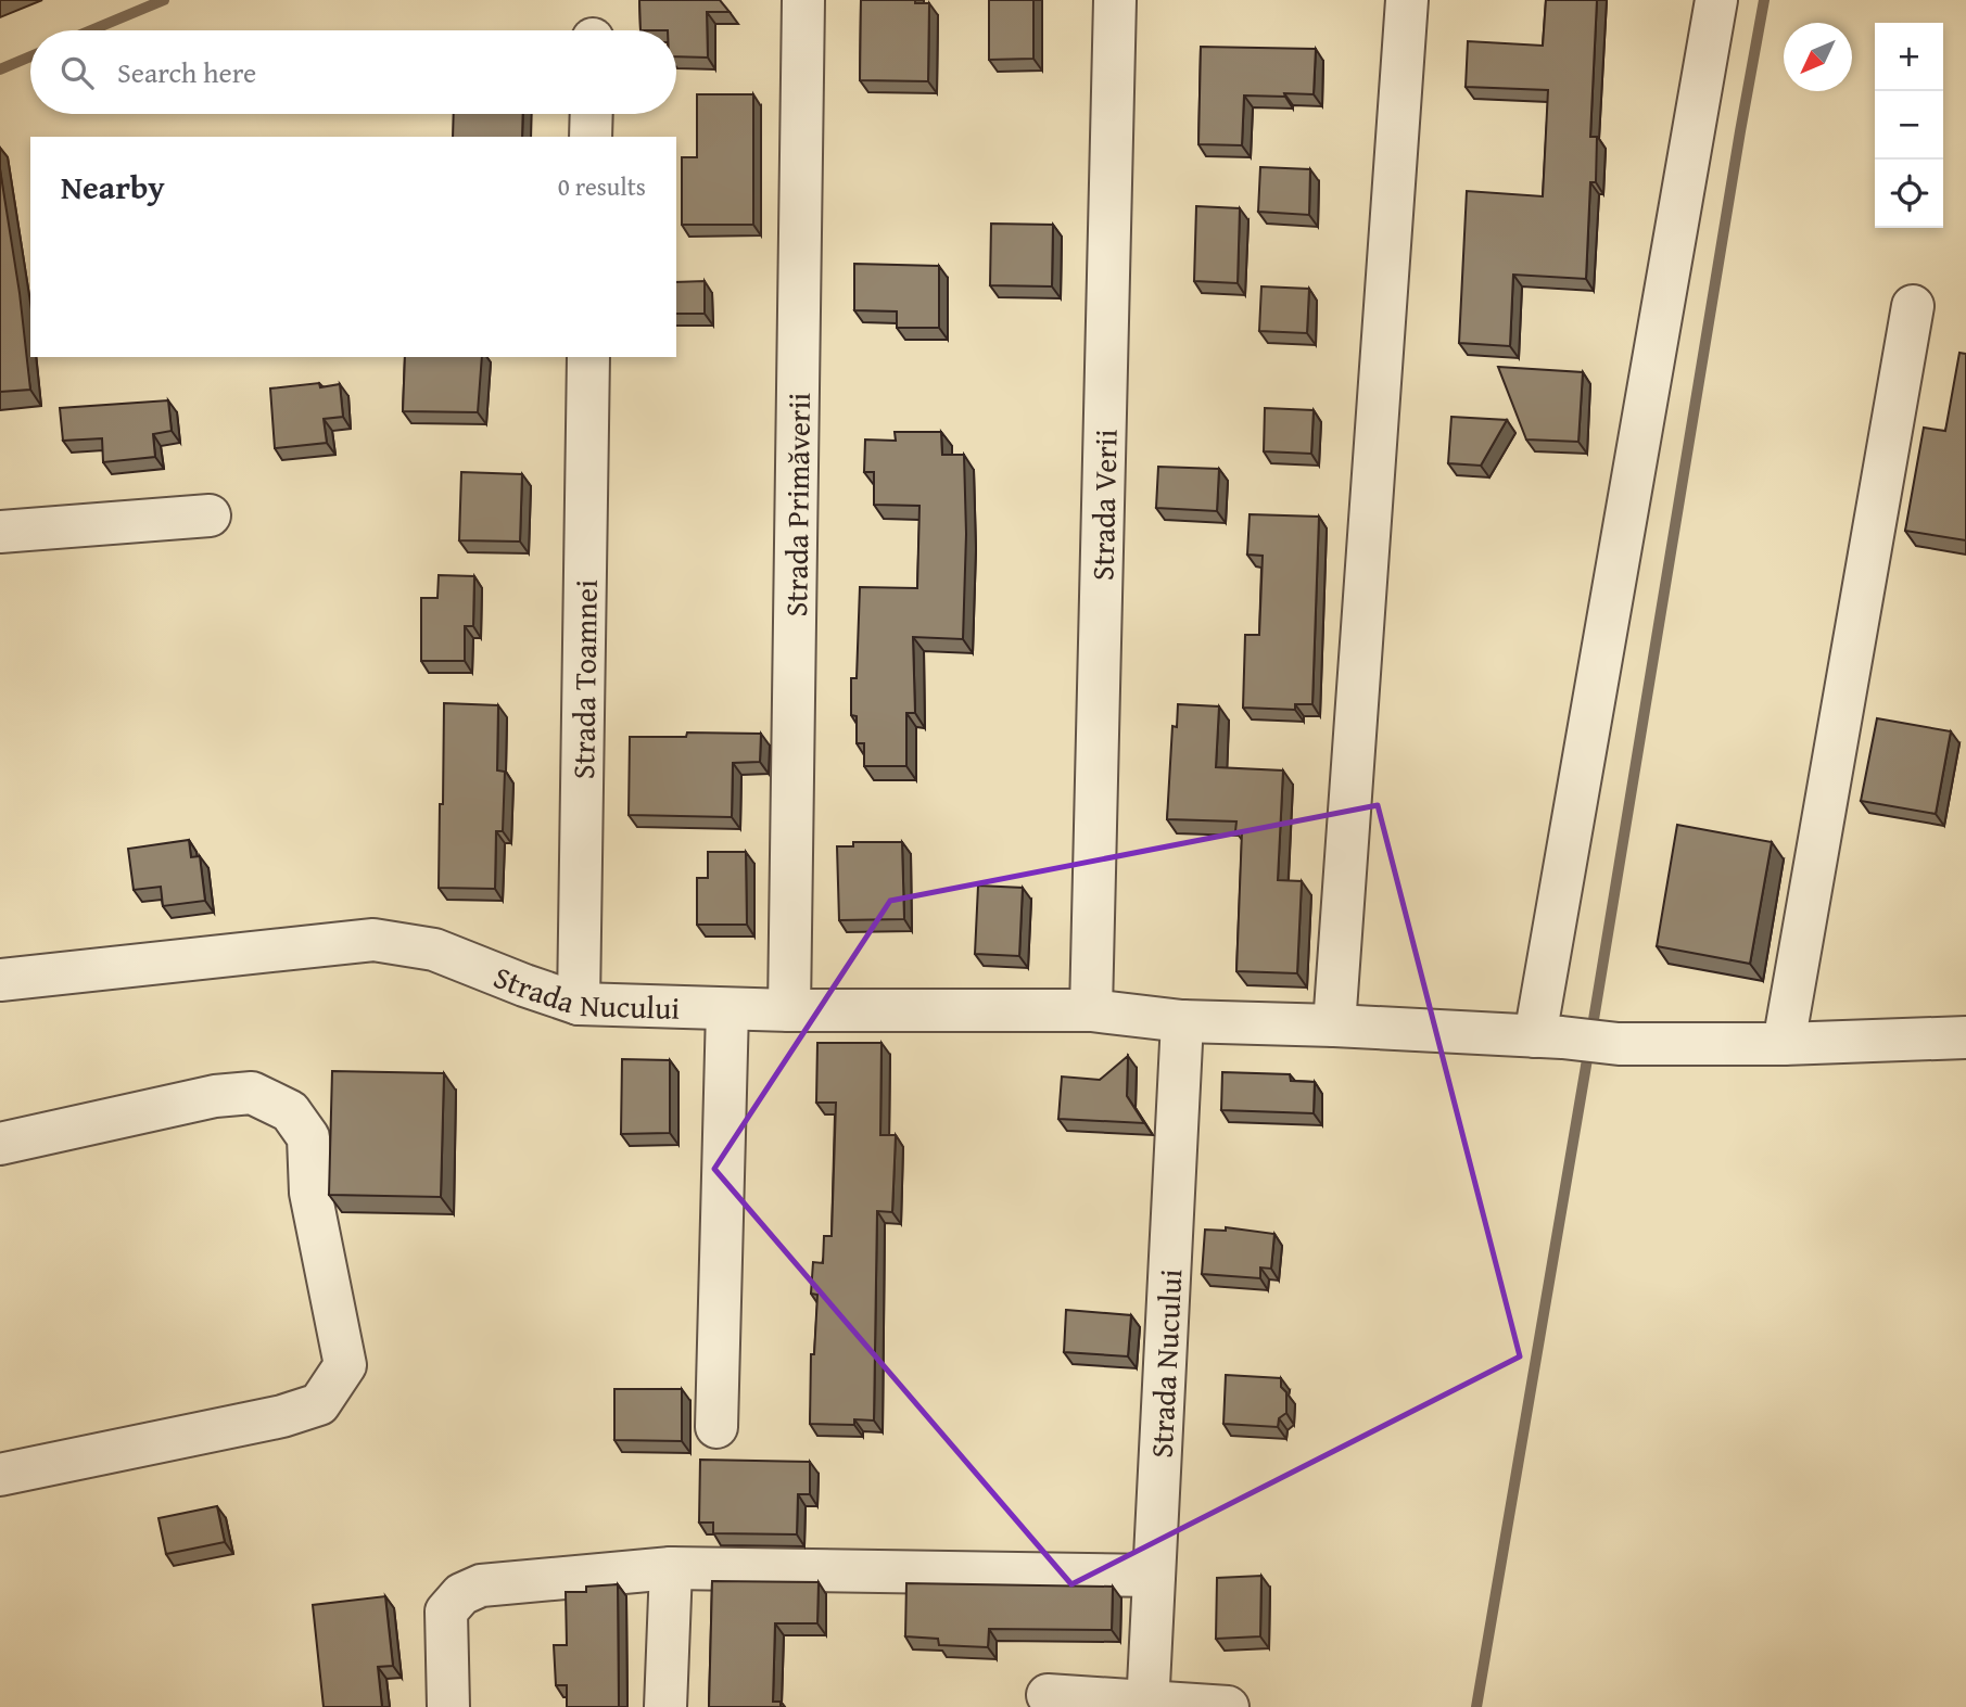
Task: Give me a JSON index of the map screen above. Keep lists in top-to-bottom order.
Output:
{
  "streets": {
    "street": [
      "Strada Verii",
      "Strada Primăverii",
      "Strada Toamnei",
      "Strada Nucului"
    ]
  },
  "crossings": [
    ["Strada Verii", "Strada Nucului"],
    ["Strada Primăverii", "Strada Nucului"],
    ["Strada Toamnei", "Strada Nucului"]
  ],
  "north": "bottom left",
  "page": {
    "map_buttons": ["+", "−"],
    "search": "Search here",
    "heading": ["Nearby", "0 results"]
  }
}
